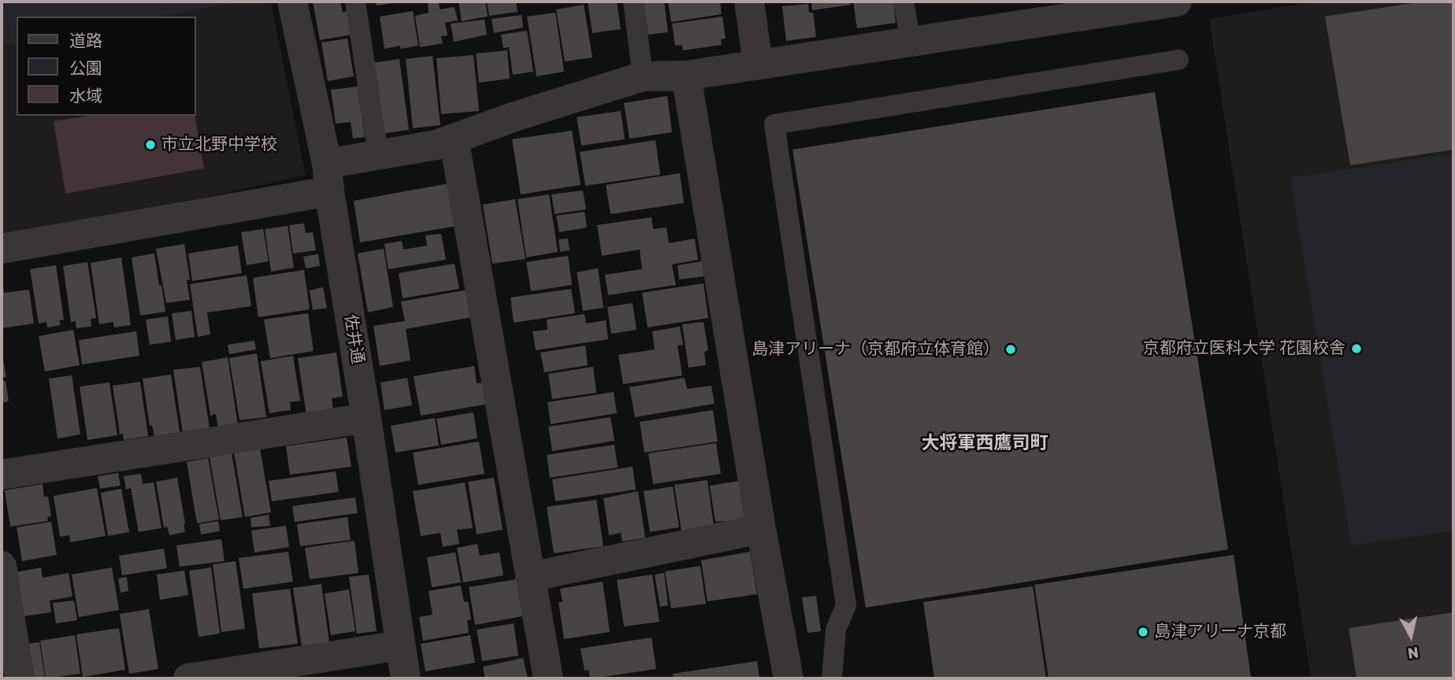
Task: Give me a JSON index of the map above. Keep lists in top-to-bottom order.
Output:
{
  "streets": {
    "street": ["佐井通"]
  },
  "districts": ["大将軍西鷹司町"],
  "places": [
    "市立北野中学校",
    "京都府立医科大学 花園校舎",
    "島津アリーナ（京都府立体育館）",
    "島津アリーナ京都"
  ],
  "legend": ["道路", "公園", "水域"],
  "north": "bottom"
}
